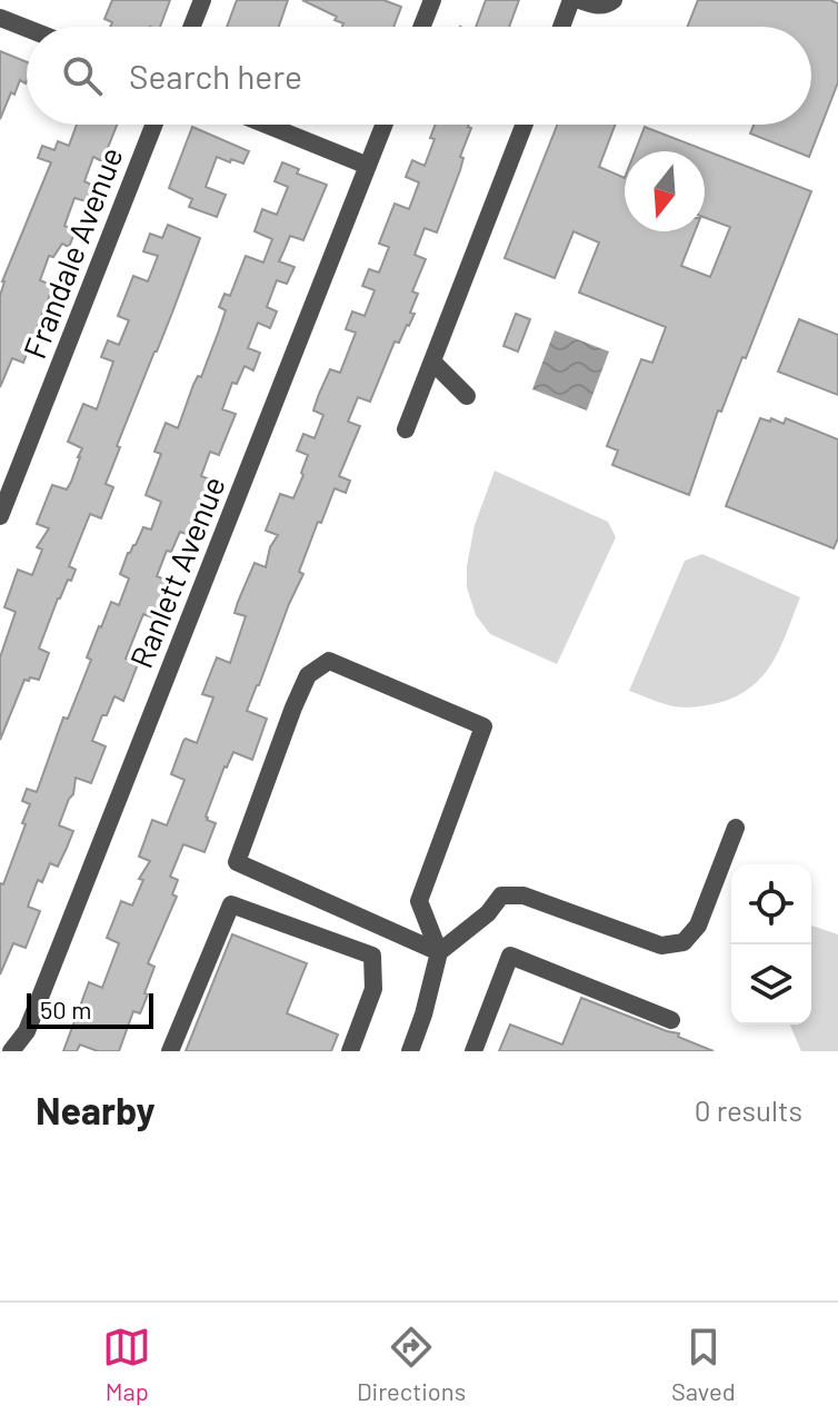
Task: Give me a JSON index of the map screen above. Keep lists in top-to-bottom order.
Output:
{
  "streets": {
    "street": ["Frandale Avenue", "Ranlett Avenue"]
  },
  "scale_bar": "50 m",
  "north": "bottom",
  "page": {
    "search": "Search here",
    "scale": "50 m",
    "heading": ["Nearby", "0 results"],
    "nav": ["Map", "Directions", "Saved"]
  }
}
